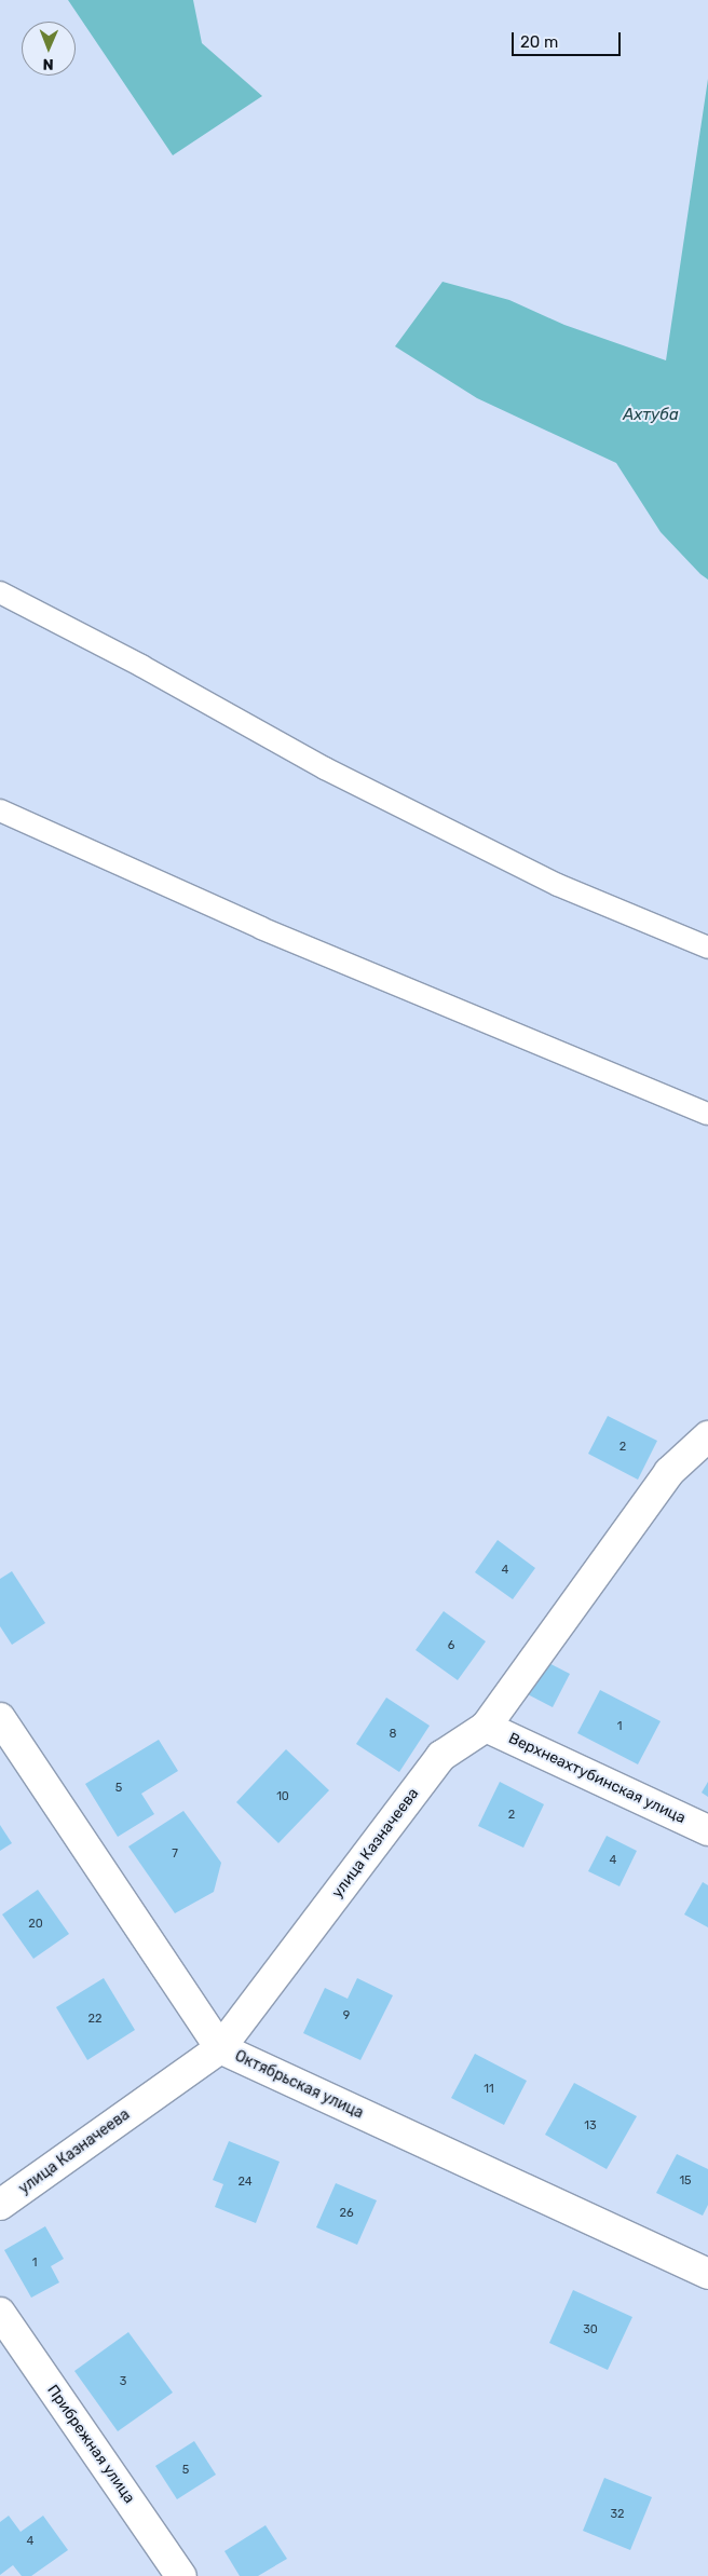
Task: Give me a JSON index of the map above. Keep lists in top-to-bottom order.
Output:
{
  "streets": {
    "street": [
      "Верхнеахтубинская улица",
      "улица Казначеева",
      "Октябрьская улица",
      "Прибрежная улица"
    ]
  },
  "crossings": [
    ["Верхнеахтубинская улица", "улица Казначеева"],
    ["улица Казначеева", "Октябрьская улица"]
  ],
  "water": ["Ахтуба"],
  "house_numbers": [
    "2",
    "4",
    "6",
    "1",
    "8",
    "5",
    "10",
    "2",
    "7",
    "4",
    "20",
    "9",
    "22",
    "11",
    "13",
    "15",
    "24",
    "26",
    "1",
    "30",
    "3",
    "5",
    "32",
    "4"
  ],
  "scale_bar": "20 m",
  "north": "bottom"
}
